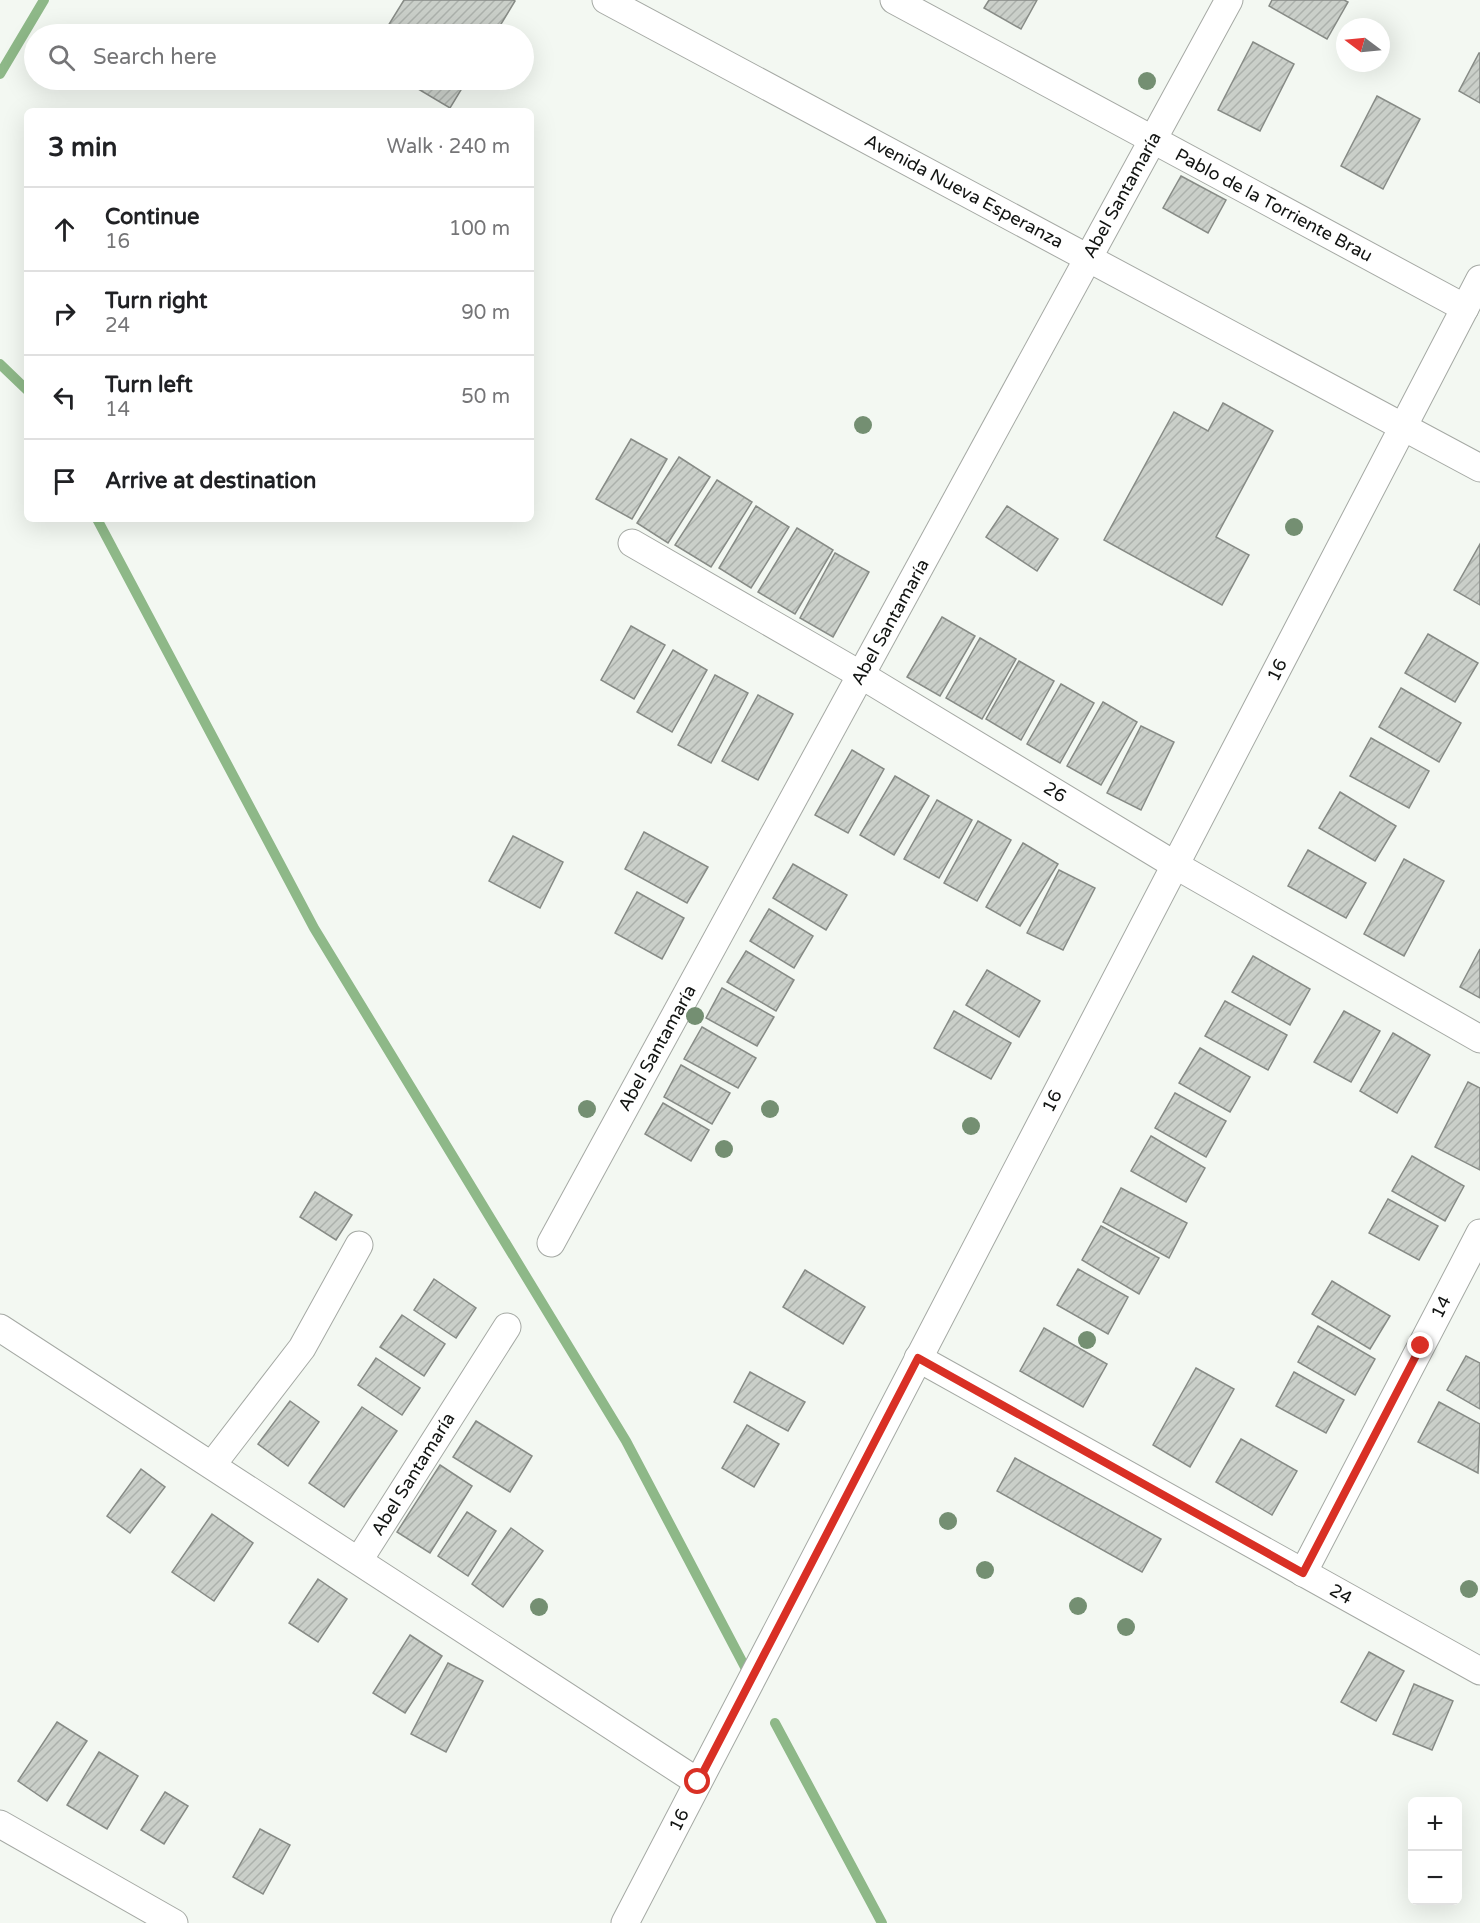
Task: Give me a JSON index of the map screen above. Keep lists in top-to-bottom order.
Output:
{
  "streets": {
    "street": [
      "Avenida Nueva Esperanza",
      "Abel Santamaría",
      "Pablo de la Torriente Brau",
      "16",
      "26",
      "14",
      "24"
    ]
  },
  "crossings": [
    ["Avenida Nueva Esperanza", "Abel Santamaría"],
    ["Avenida Nueva Esperanza", "16"],
    ["Abel Santamaría", "Pablo de la Torriente Brau"],
    ["Abel Santamaría", "26"],
    ["Pablo de la Torriente Brau", "16"],
    ["16", "26"],
    ["16", "24"],
    ["14", "24"]
  ],
  "north": "left",
  "page": {
    "search": "Search here",
    "heading": ["3 min", "Walk · 240 m"],
    "list": [
      ["Continue", "16", "100 m"],
      ["Turn right", "24", "90 m"],
      ["Turn left", "14", "50 m"],
      "Arrive at destination"
    ],
    "map_buttons": ["+", "−"]
  }
}
